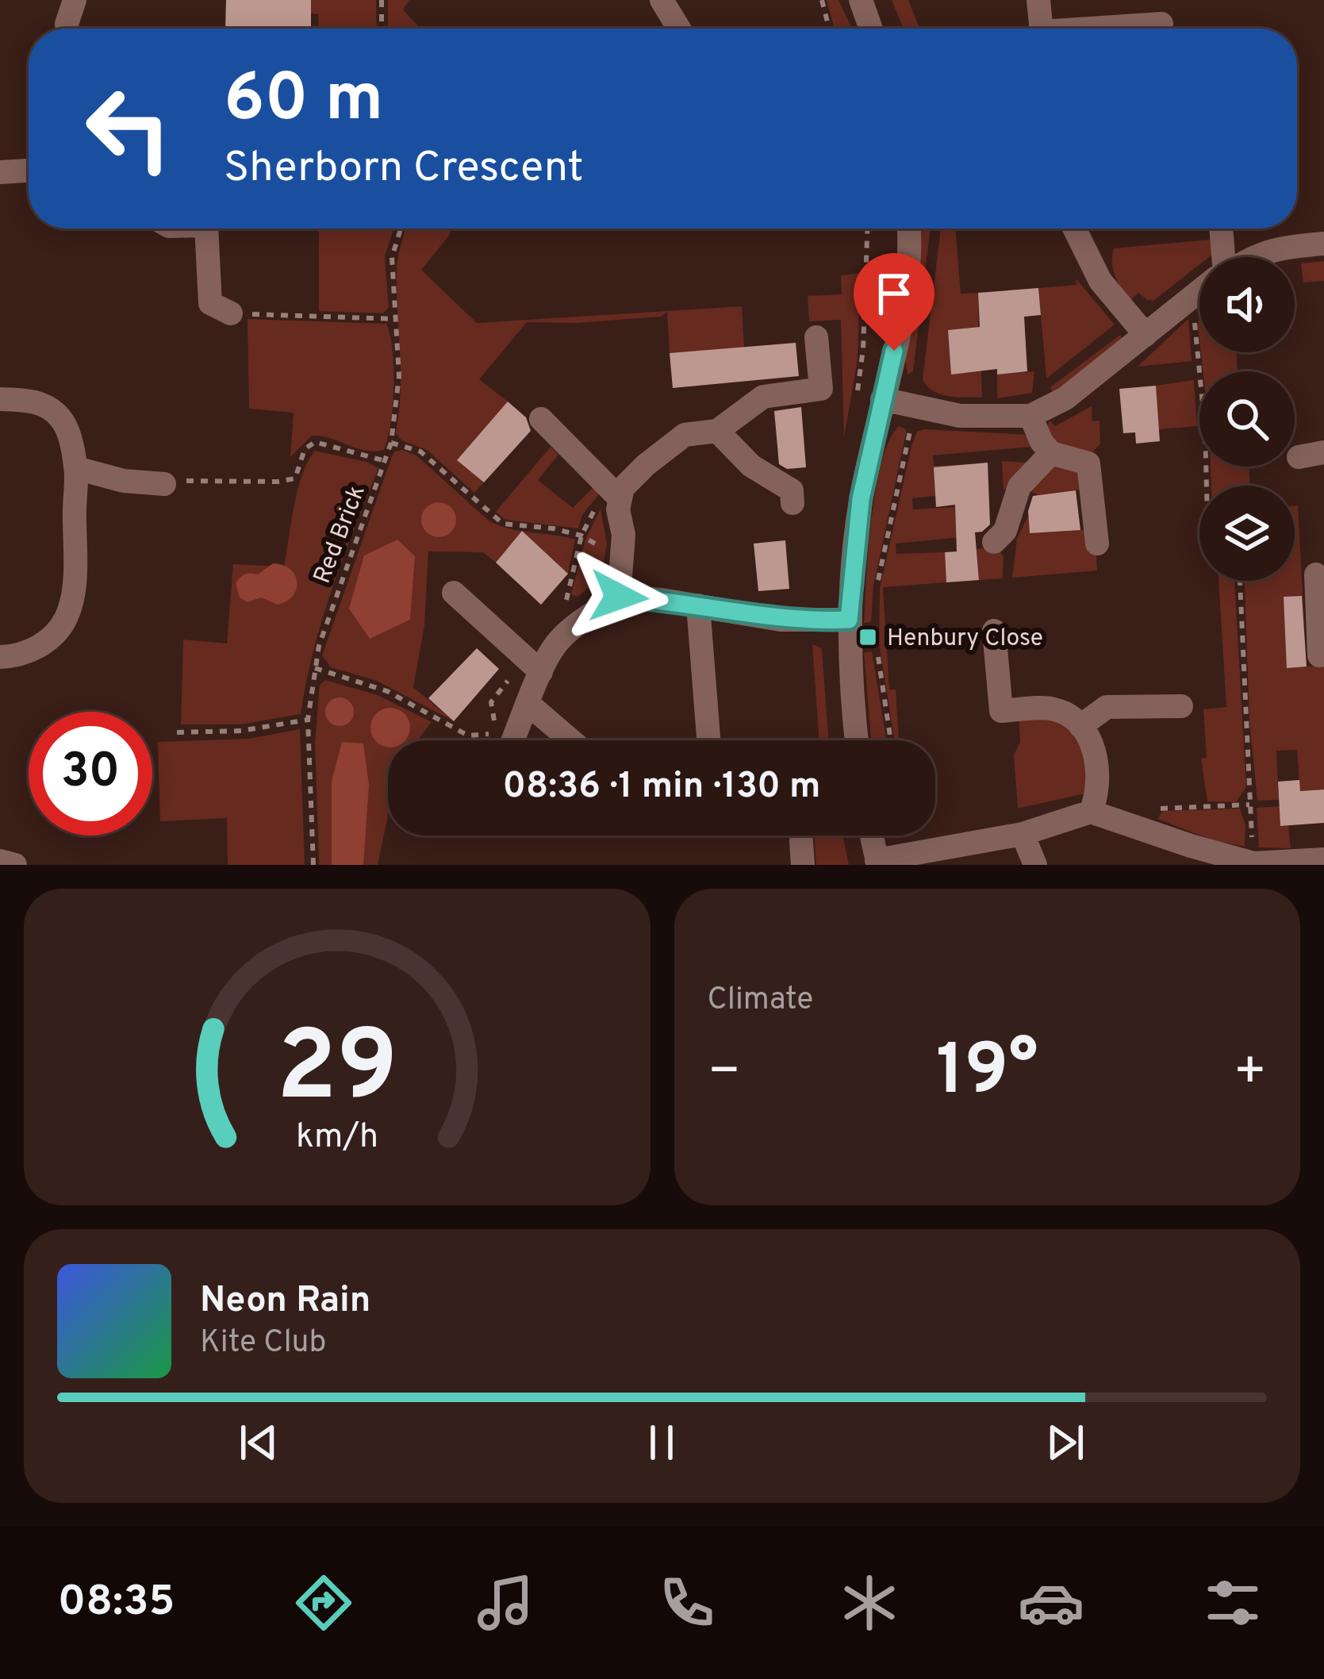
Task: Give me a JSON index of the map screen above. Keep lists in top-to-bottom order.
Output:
{
  "streets": {
    "path": ["Red Brick"]
  },
  "places": {
    "transit": ["Henbury Close"]
  },
  "page": {
    "turn": ["60 m", "Sherborn Crescent"],
    "limit": "30",
    "trip": "08:36 · 1 min · 130 m",
    "tile": "Climate",
    "heat": ["−", "19°", "+"],
    "song": ["Neon Rain", "Kite Club"],
    "tabs": "08:35",
    "gauge": ["29", "km/h"]
  }
}
